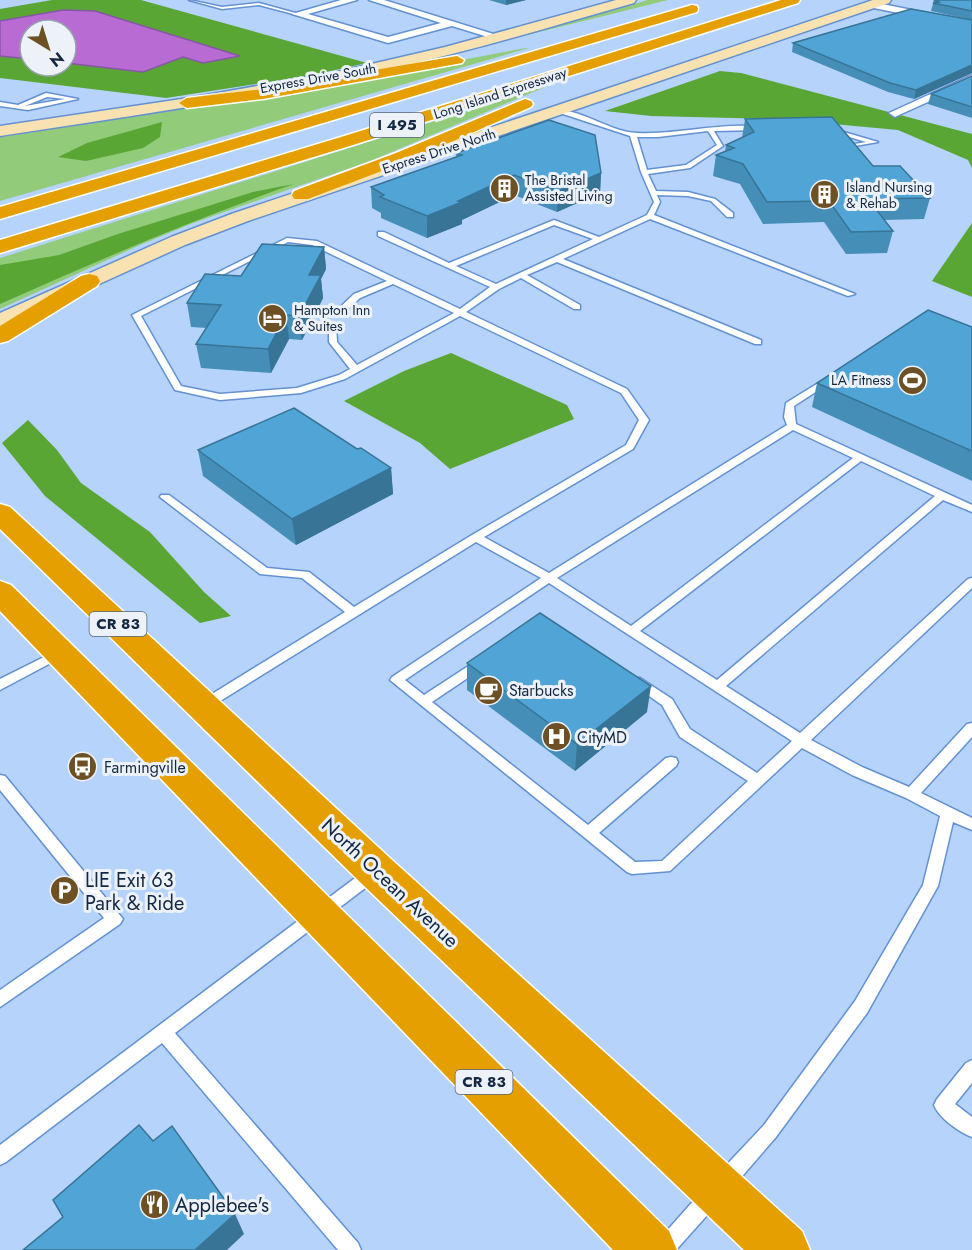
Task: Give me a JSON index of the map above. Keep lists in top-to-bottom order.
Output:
{
  "streets": {
    "highway": [
      "Long Island Expressway",
      "I 495",
      "CR 83",
      "North Ocean Avenue"
    ],
    "main road": ["Express Drive South", "Express Drive North"]
  },
  "crossings": [
    ["Express Drive South", "Long Island Expressway"]
  ],
  "places": {
    "building": ["The Bristal Assisted Living", "Island Nursing & Rehab"],
    "hotel": ["Hampton Inn & Suites"],
    "sports": ["LA Fitness"],
    "cafe": ["Starbucks"],
    "hospital": ["CityMD"],
    "bus stop": ["Farmingville"],
    "parking": ["LIE Exit 63 Park & Ride"],
    "restaurant": ["Applebee's"]
  },
  "north": "bottom right"
}
